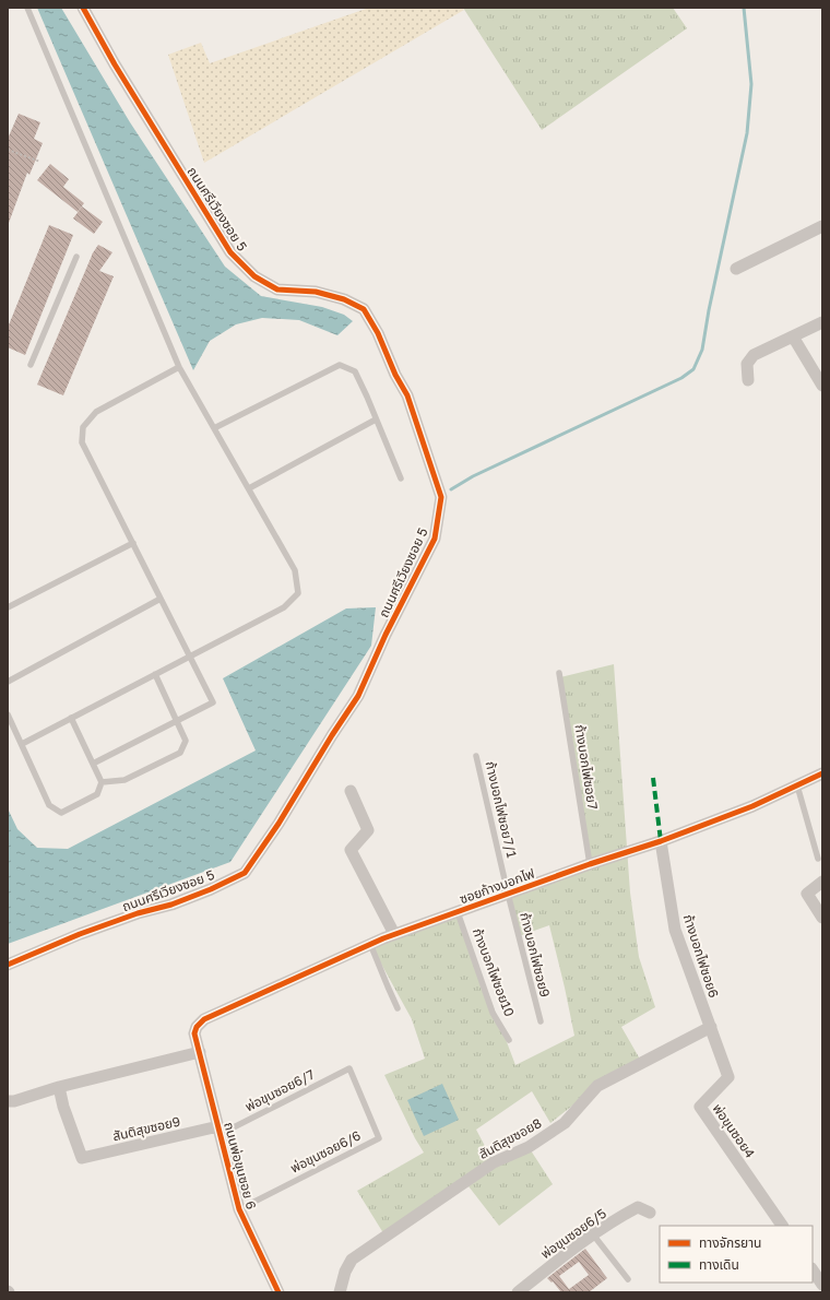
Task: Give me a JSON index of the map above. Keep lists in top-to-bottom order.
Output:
{
  "streets": {
    "street": [
      "ถนนศรีเวียงซอย 5",
      "ซอยก้างบอกไฟ",
      "ก้างบอกไฟซอย6",
      "สันติสุขซอย9",
      "พ่อขุนซอย4",
      "สันติสุขซอย8",
      "ถนนพ่อขุนซอย 6",
      "พ่อขุนซอย6/5"
    ],
    "lane": [
      "ก้างบอกไฟซอย7",
      "ก้างบอกไฟซอย7/1",
      "ก้างบอกไฟซอย9",
      "ก้างบอกไฟซอย10",
      "พ่อขุนซอย6/7",
      "พ่อขุนซอย6/6"
    ]
  },
  "crossings": [
    ["ก้างบอกไฟซอย7", "ซอยก้างบอกไฟ"],
    ["ก้างบอกไฟซอย7/1", "ซอยก้างบอกไฟ"],
    ["ก้างบอกไฟซอย7/1", "ก้างบอกไฟซอย9"],
    ["ซอยก้างบอกไฟ", "ก้างบอกไฟซอย9"],
    ["ซอยก้างบอกไฟ", "ก้างบอกไฟซอย6"],
    ["ซอยก้างบอกไฟ", "ก้างบอกไฟซอย10"],
    ["ซอยก้างบอกไฟ", "ถนนพ่อขุนซอย 6"],
    ["ก้างบอกไฟซอย6", "พ่อขุนซอย4"],
    ["ก้างบอกไฟซอย6", "สันติสุขซอย8"],
    ["พ่อขุนซอย6/7", "สันติสุขซอย9"],
    ["พ่อขุนซอย6/7", "พ่อขุนซอย6/6"],
    ["พ่อขุนซอย6/7", "ถนนพ่อขุนซอย 6"],
    ["สันติสุขซอย9", "ถนนพ่อขุนซอย 6"],
    ["พ่อขุนซอย4", "สันติสุขซอย8"],
    ["พ่อขุนซอย6/6", "ถนนพ่อขุนซอย 6"]
  ],
  "legend": ["ทางจักรยาน", "ทางเดิน"]
}
